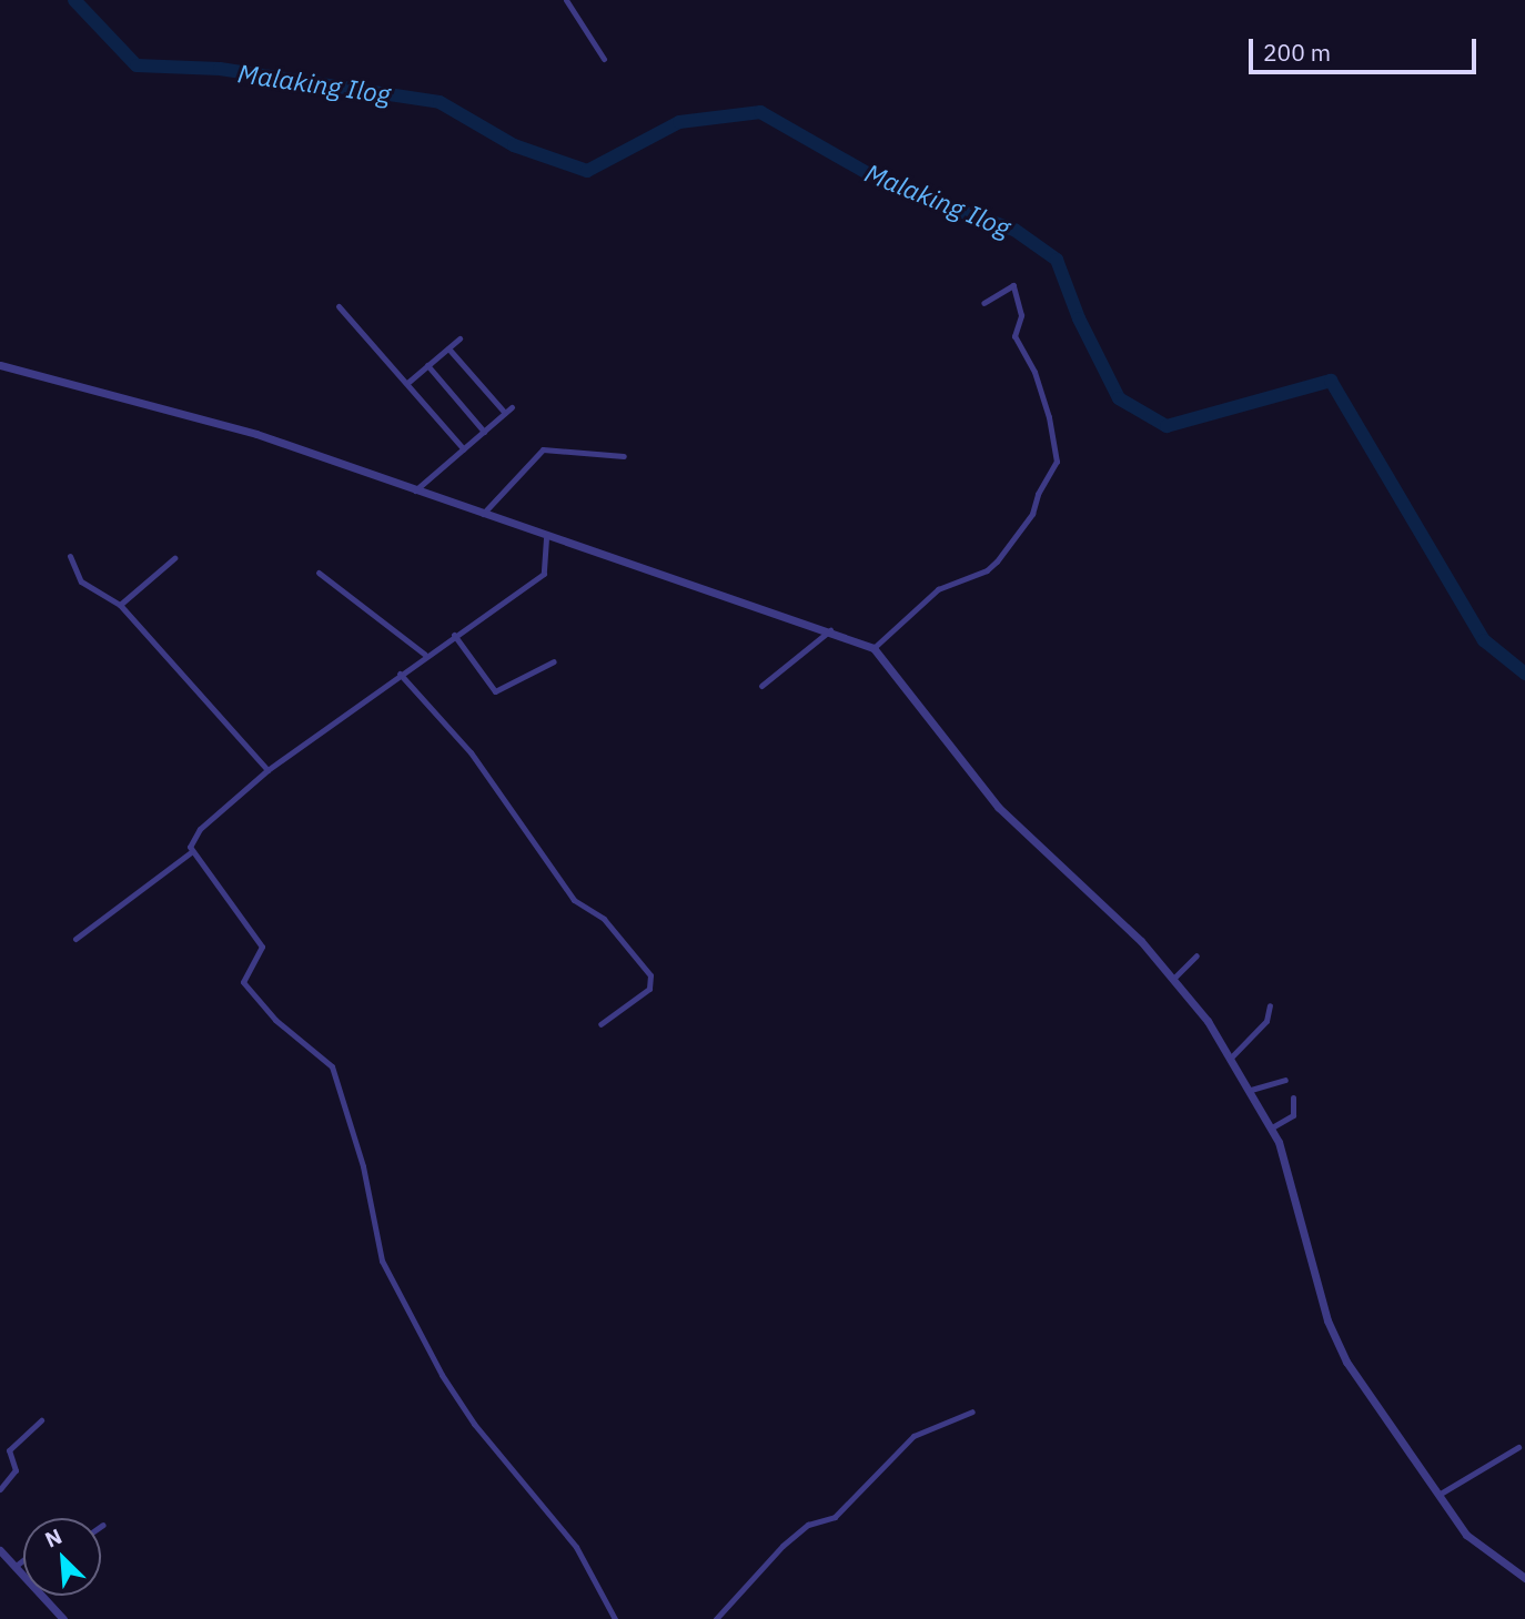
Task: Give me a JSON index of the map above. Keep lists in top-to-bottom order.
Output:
{
  "water": ["Malaking Ilog"],
  "scale_bar": "200 m",
  "north": "top left"
}
